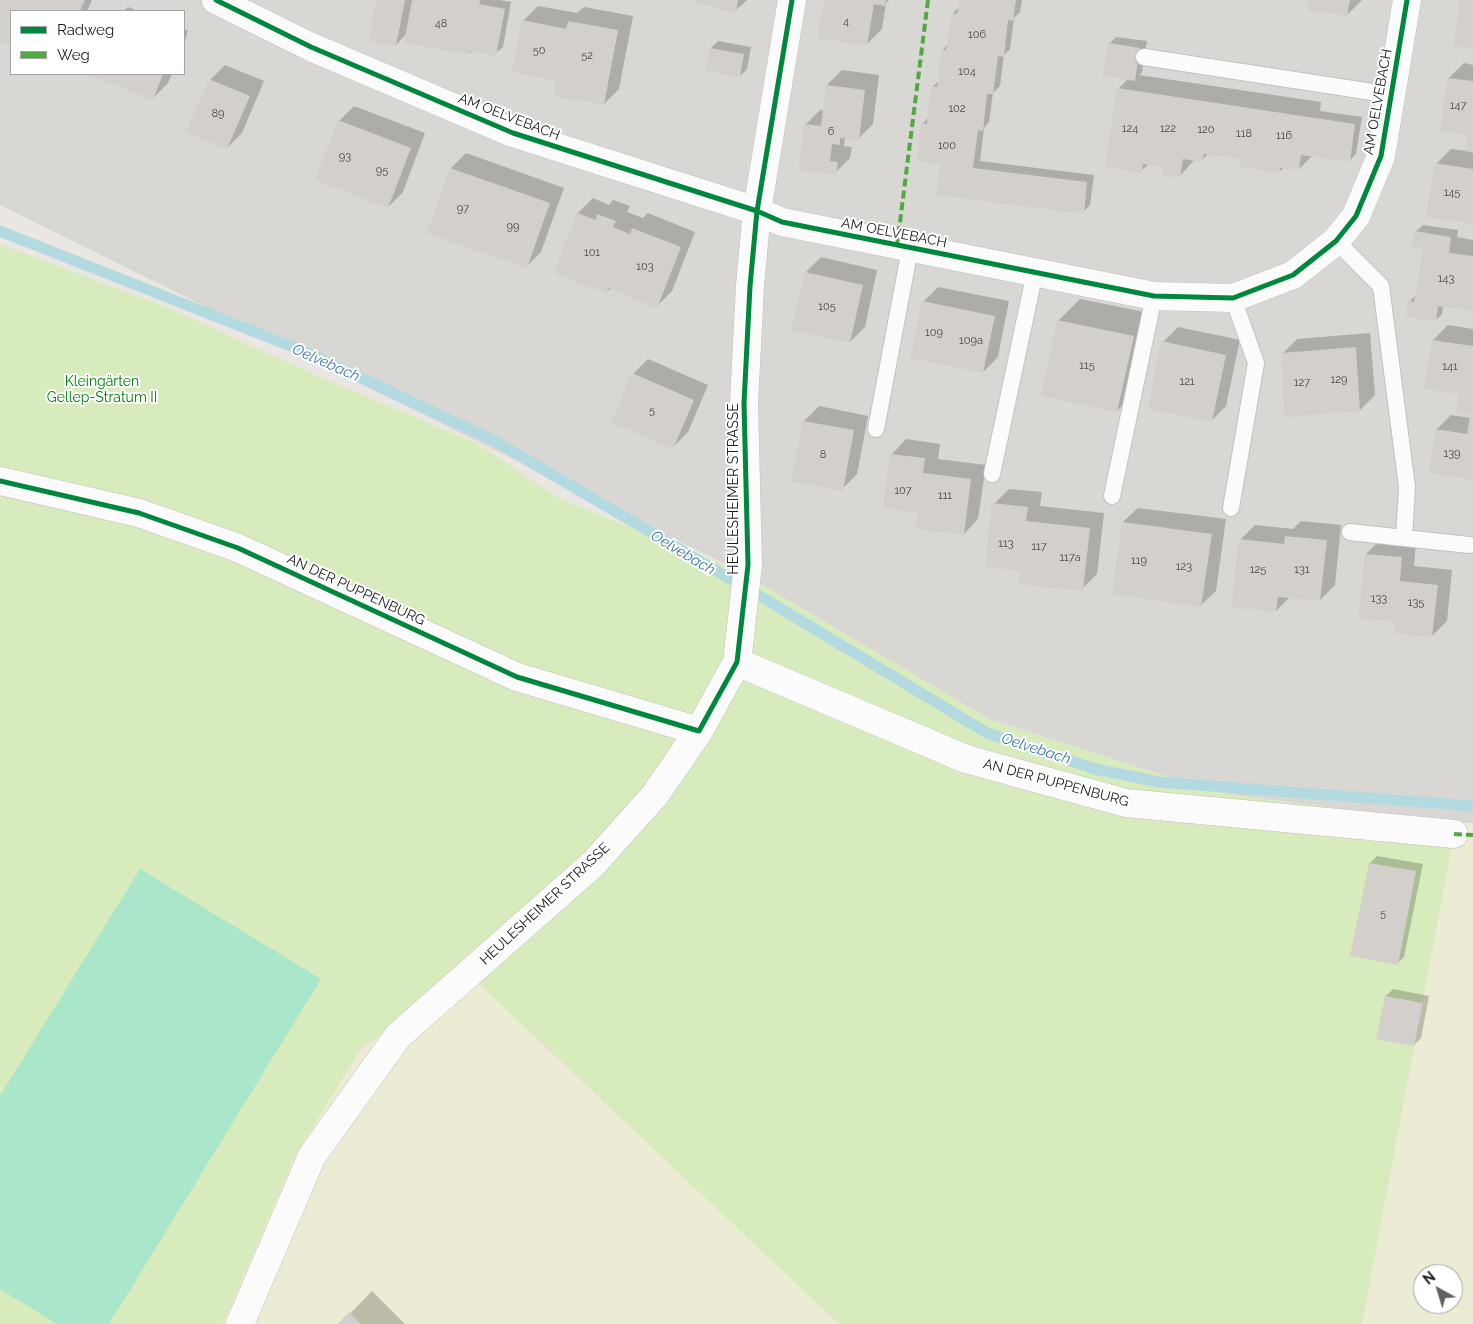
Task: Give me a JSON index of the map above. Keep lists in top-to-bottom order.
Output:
{
  "streets": {
    "street": ["AM OELVEBACH", "HEULESHEIMER STRASSE", "AN DER PUPPENBURG"]
  },
  "crossings": [
    ["AM OELVEBACH", "HEULESHEIMER STRASSE"],
    ["HEULESHEIMER STRASSE", "AN DER PUPPENBURG"]
  ],
  "water": ["Oelvebach"],
  "parks": ["Kleingärten Gellep-Stratum II"],
  "house_numbers": [
    "4",
    "48",
    "106",
    "50",
    "52",
    "104",
    "147",
    "102",
    "89",
    "124",
    "122",
    "120",
    "6",
    "118",
    "116",
    "100",
    "93",
    "95",
    "145",
    "97",
    "99",
    "101",
    "103",
    "143",
    "105",
    "109",
    "109a",
    "115",
    "141",
    "129",
    "121",
    "127",
    "5",
    "139",
    "8",
    "107",
    "111",
    "113",
    "117",
    "117a",
    "119",
    "123",
    "125",
    "131",
    "133",
    "135",
    "5"
  ],
  "legend": ["Radweg", "Weg"],
  "north": "top left"
}
